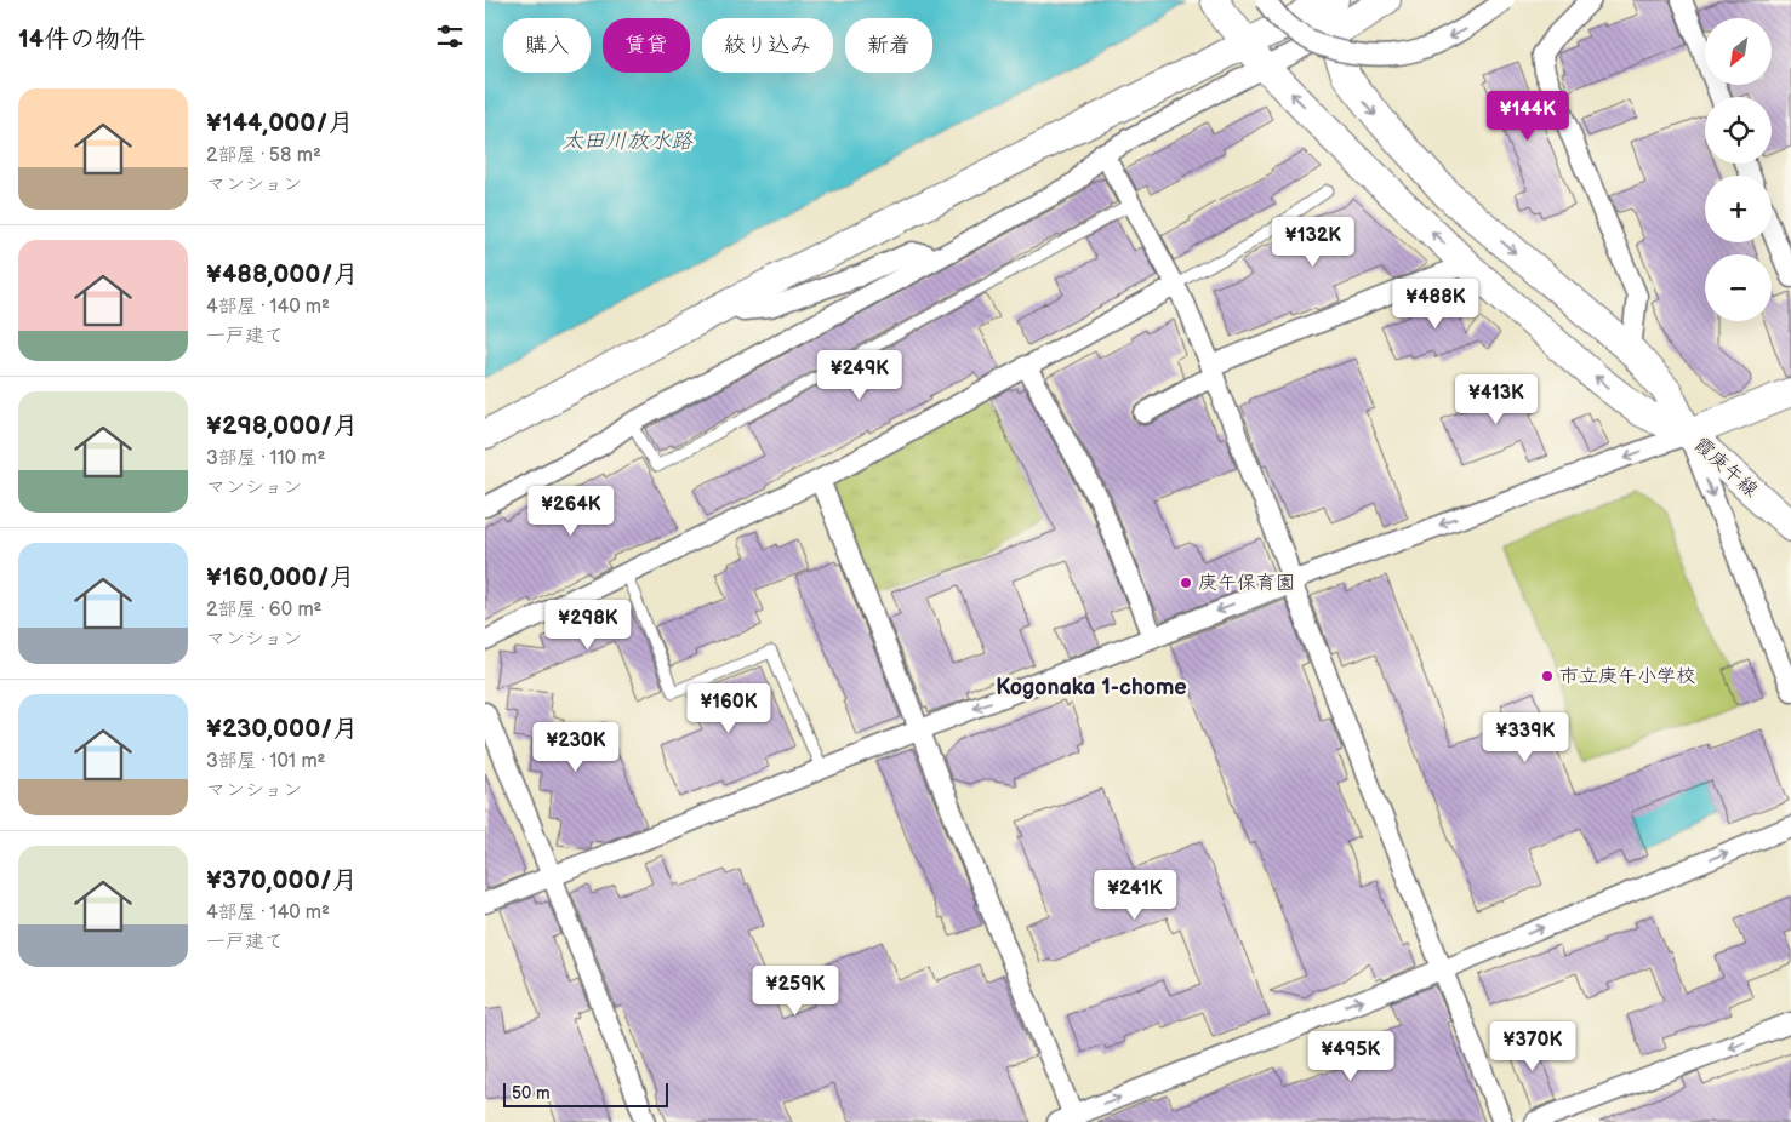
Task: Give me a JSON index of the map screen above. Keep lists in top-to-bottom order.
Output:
{
  "streets": {
    "street": ["霞庚午線"]
  },
  "districts": ["Kogonaka 1-chome"],
  "water": ["太田川放水路"],
  "places": ["庚午保育園", "市立庚午小学校"],
  "scale_bar": "50 m",
  "north": "bottom left",
  "page": {
    "heading": "14件の物件",
    "map_buttons": ["+", "−"],
    "chip": [
      "購入",
      "賃貸",
      "絞り込み",
      "新着"
    ],
    "list": [
      {
        "name": "¥144,000/月",
        "note": "2部屋 · 58 m² · マンション"
      },
      {
        "name": "¥488,000/月",
        "note": "4部屋 · 140 m² · 一戸建て"
      },
      {
        "name": "¥298,000/月",
        "note": "3部屋 · 110 m² · マンション"
      },
      {
        "name": "¥160,000/月",
        "note": "2部屋 · 60 m² · マンション"
      },
      {
        "name": "¥230,000/月",
        "note": "3部屋 · 101 m² · マンション"
      },
      {
        "name": "¥370,000/月",
        "note": "4部屋 · 140 m² · 一戸建て"
      }
    ],
    "price": [
      "¥144K",
      "¥132K",
      "¥488K",
      "¥249K",
      "¥413K",
      "¥264K",
      "¥298K",
      "¥160K",
      "¥339K",
      "¥230K",
      "¥241K",
      "¥259K",
      "¥370K",
      "¥495K"
    ],
    "scale": "50 m"
  }
}
